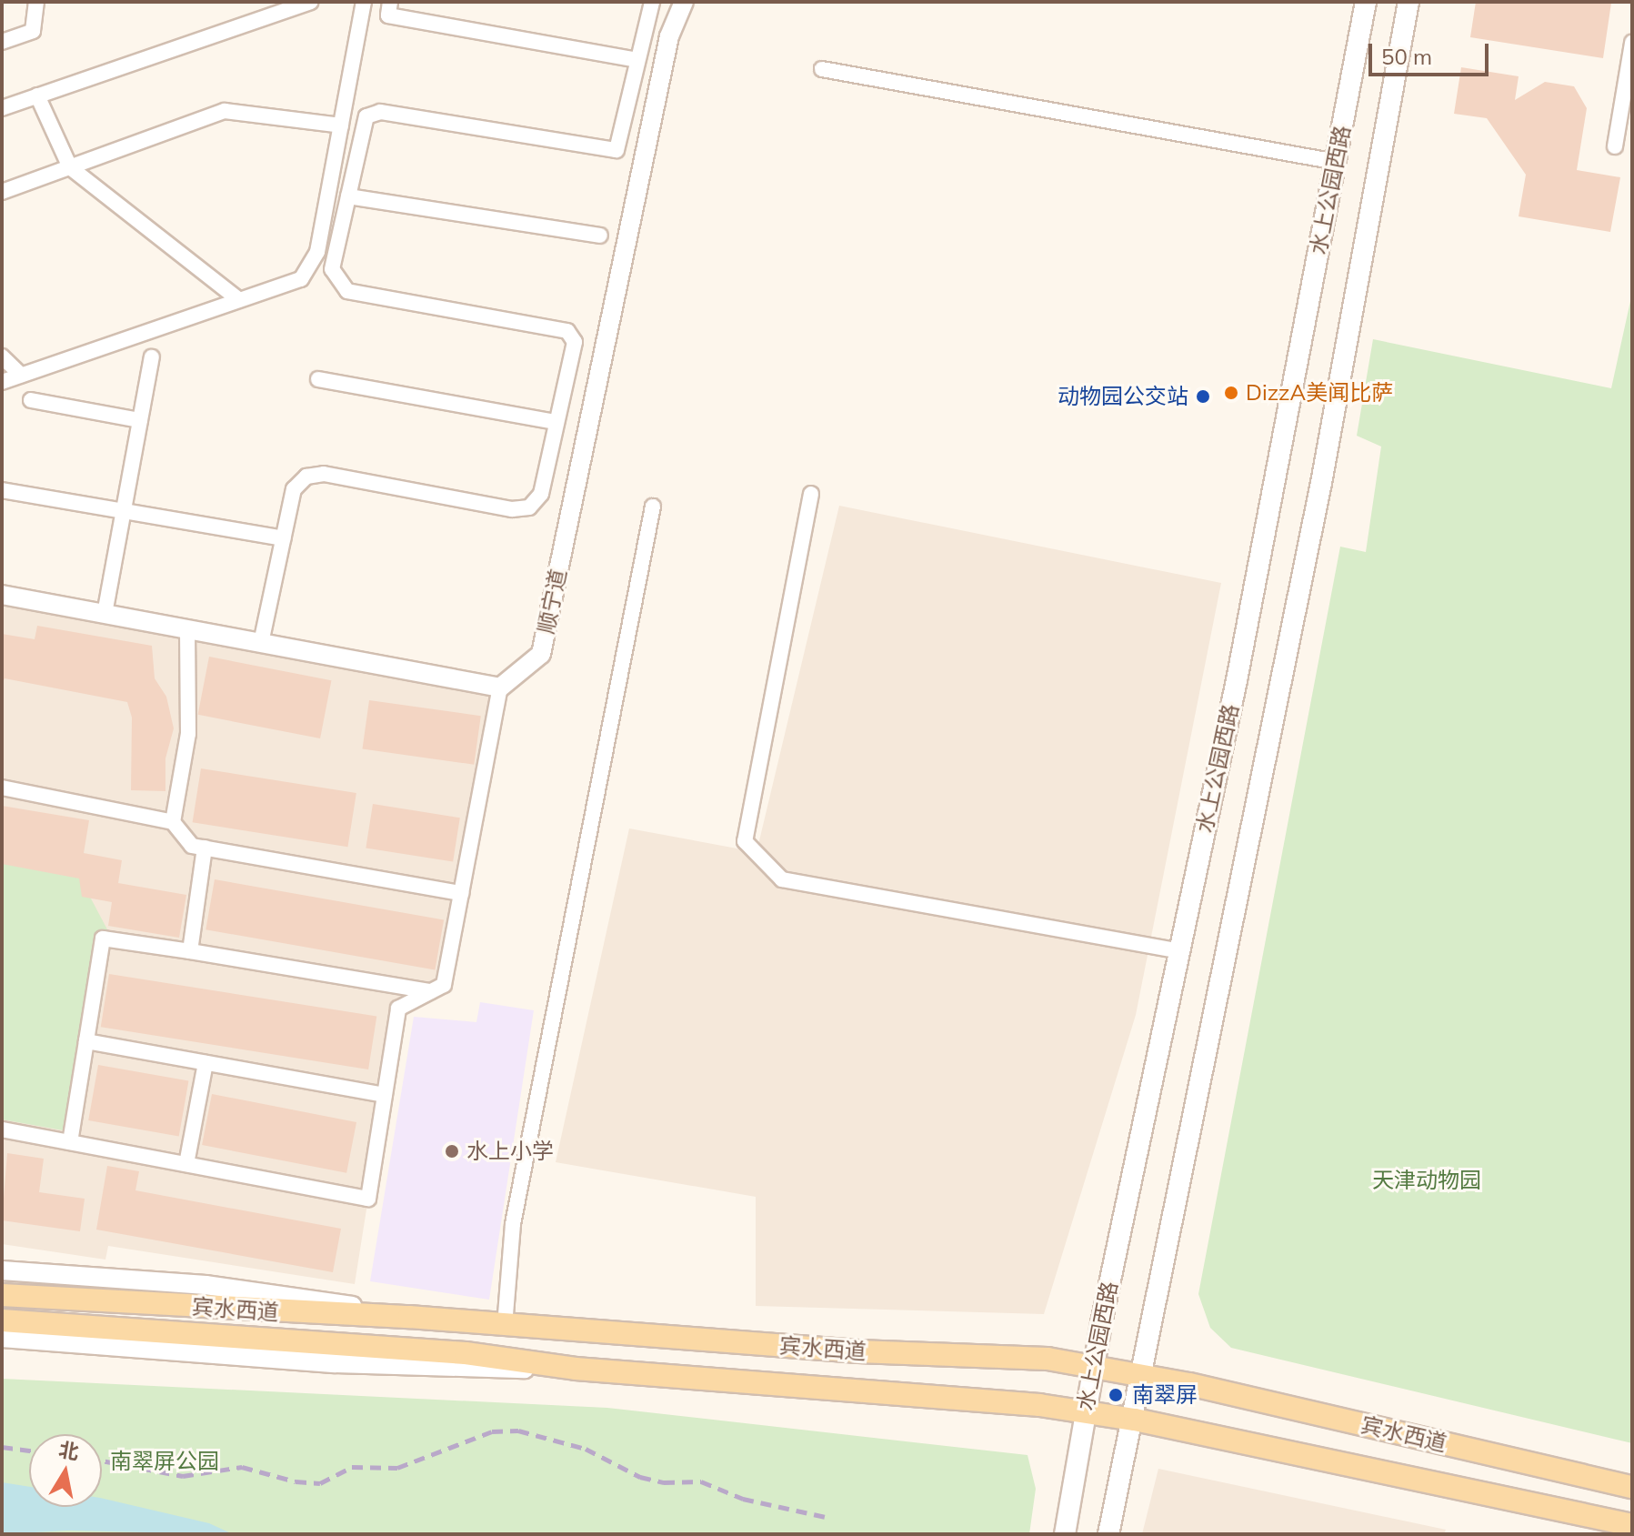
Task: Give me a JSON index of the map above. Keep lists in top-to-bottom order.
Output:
{
  "streets": {
    "main road": ["水上公园西路", "宾水西道"],
    "street": ["顺宁道"]
  },
  "crossings": [
    ["水上公园西路", "宾水西道"]
  ],
  "parks": ["天津动物园", "南翠屏公园"],
  "places": [
    "DizzA美闻比萨",
    "动物园公交站",
    "水上小学",
    "南翠屏"
  ],
  "scale_bar": "50 m",
  "north": "top"
}
